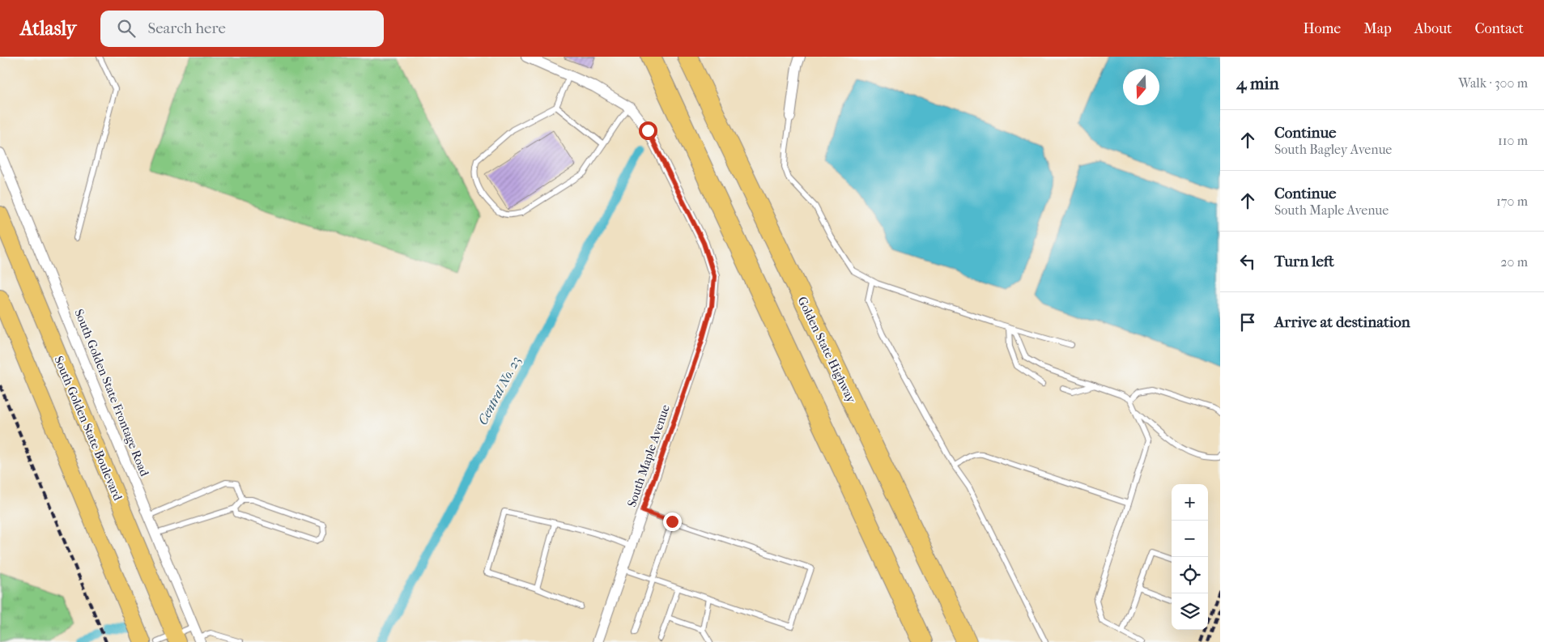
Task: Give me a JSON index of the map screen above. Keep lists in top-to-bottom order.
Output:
{
  "streets": {
    "highway": ["Golden State Highway"],
    "main road": ["South Golden State Boulevard"],
    "street": ["South Golden State Frontage Road", "South Maple Avenue"]
  },
  "water": ["Central No. 23"],
  "north": "bottom",
  "page": {
    "header": "Atlasly",
    "search": "Search here",
    "nav": [
      "Home",
      "Map",
      "About",
      "Contact"
    ],
    "heading": ["4 min", "Walk · 300 m"],
    "list": [
      ["Continue", "South Bagley Avenue", "110 m"],
      ["Continue", "South Maple Avenue", "170 m"],
      ["Turn left", "20 m"],
      "Arrive at destination"
    ],
    "map_buttons": ["+", "−"]
  }
}
